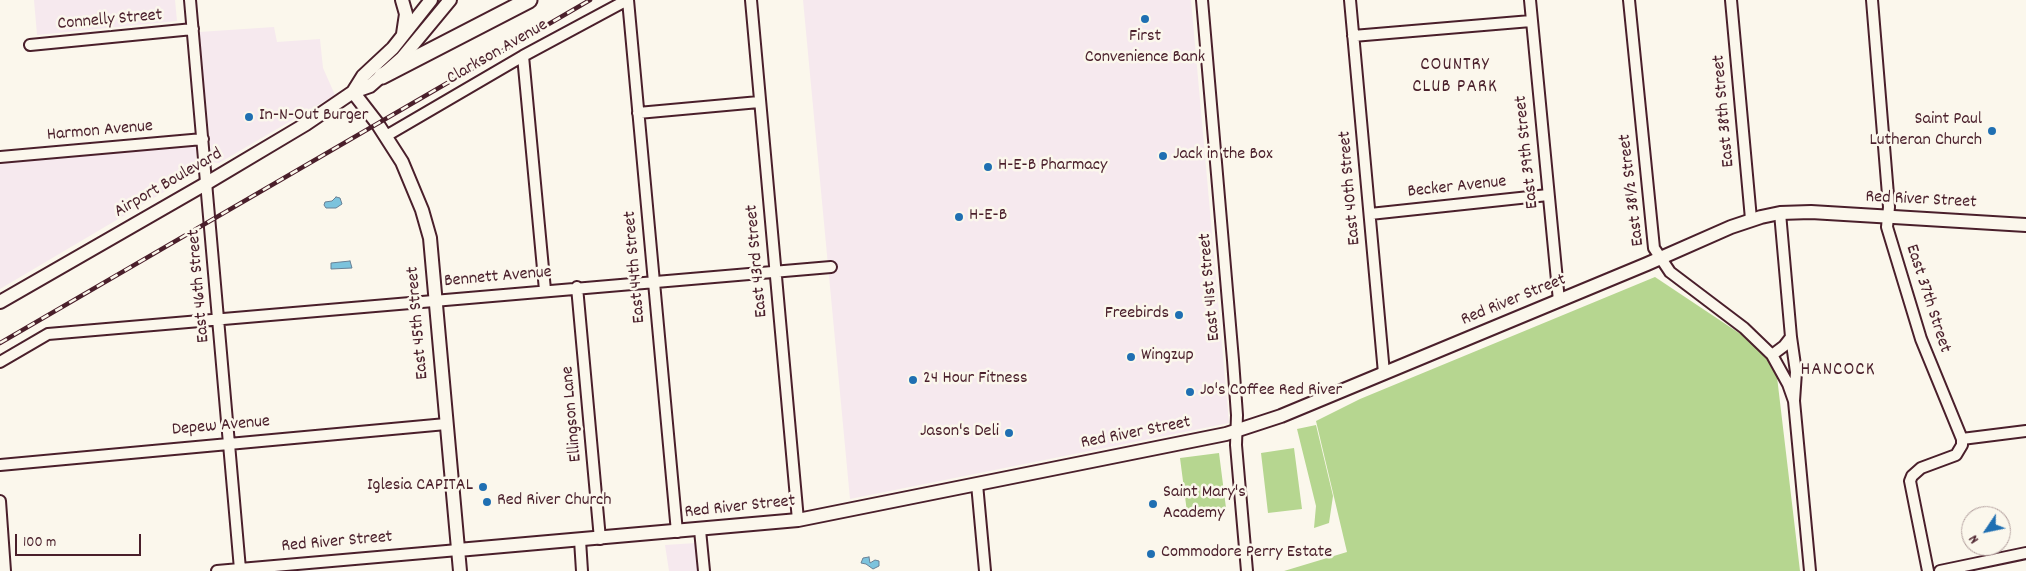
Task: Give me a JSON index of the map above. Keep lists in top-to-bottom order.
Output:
{
  "streets": {
    "main road": ["Airport Boulevard", "Red River Street", "East 45th Street"],
    "street": [
      "Connelly Street",
      "Clarkson Avenue",
      "East 38th Street",
      "Harmon Avenue",
      "East 39th Street",
      "East 40th Street",
      "Becker Avenue",
      "East 38½ Street",
      "East 43rd Street",
      "East 44th Street",
      "Bennett Avenue",
      "East 46th Street",
      "East 41st Street",
      "East 37th Street",
      "Ellingson Lane",
      "Depew Avenue"
    ]
  },
  "crossings": [
    ["Connelly Street", "East 46th Street"],
    ["Clarkson Avenue", "East 44th Street"],
    ["Clarkson Avenue", "East 45th Street"],
    ["East 38th Street", "Red River Street"],
    ["Harmon Avenue", "East 46th Street"],
    ["East 39th Street", "Becker Avenue"],
    ["East 39th Street", "Red River Street"],
    ["Airport Boulevard", "East 46th Street"],
    ["Airport Boulevard", "East 45th Street"],
    ["East 40th Street", "Becker Avenue"],
    ["East 40th Street", "Red River Street"],
    ["East 38½ Street", "Red River Street"],
    ["Red River Street", "East 43rd Street"],
    ["Red River Street", "East 44th Street"],
    ["Red River Street", "East 46th Street"],
    ["Red River Street", "East 41st Street"],
    ["Red River Street", "East 37th Street"],
    ["Red River Street", "East 45th Street"],
    ["Red River Street", "Ellingson Lane"],
    ["East 43rd Street", "Bennett Avenue"],
    ["East 44th Street", "Bennett Avenue"],
    ["Bennett Avenue", "East 46th Street"],
    ["Bennett Avenue", "East 45th Street"],
    ["Bennett Avenue", "Ellingson Lane"],
    ["East 46th Street", "Depew Avenue"],
    ["East 45th Street", "Depew Avenue"]
  ],
  "districts": ["COUNTRY CLUB PARK", "HANCOCK"],
  "places": [
    "First Convenience Bank",
    "In-N-Out Burger",
    "Saint Paul Lutheran Church",
    "Jack in the Box",
    "H-E-B Pharmacy",
    "H-E-B",
    "Freebirds",
    "Wingzup",
    "24 Hour Fitness",
    "Jo's Coffee Red River",
    "Jason's Deli",
    "Iglesia CAPITAL",
    "Red River Church",
    "Saint Mary's Academy",
    "Commodore Perry Estate"
  ],
  "scale_bar": "100 m",
  "north": "bottom left"
}
